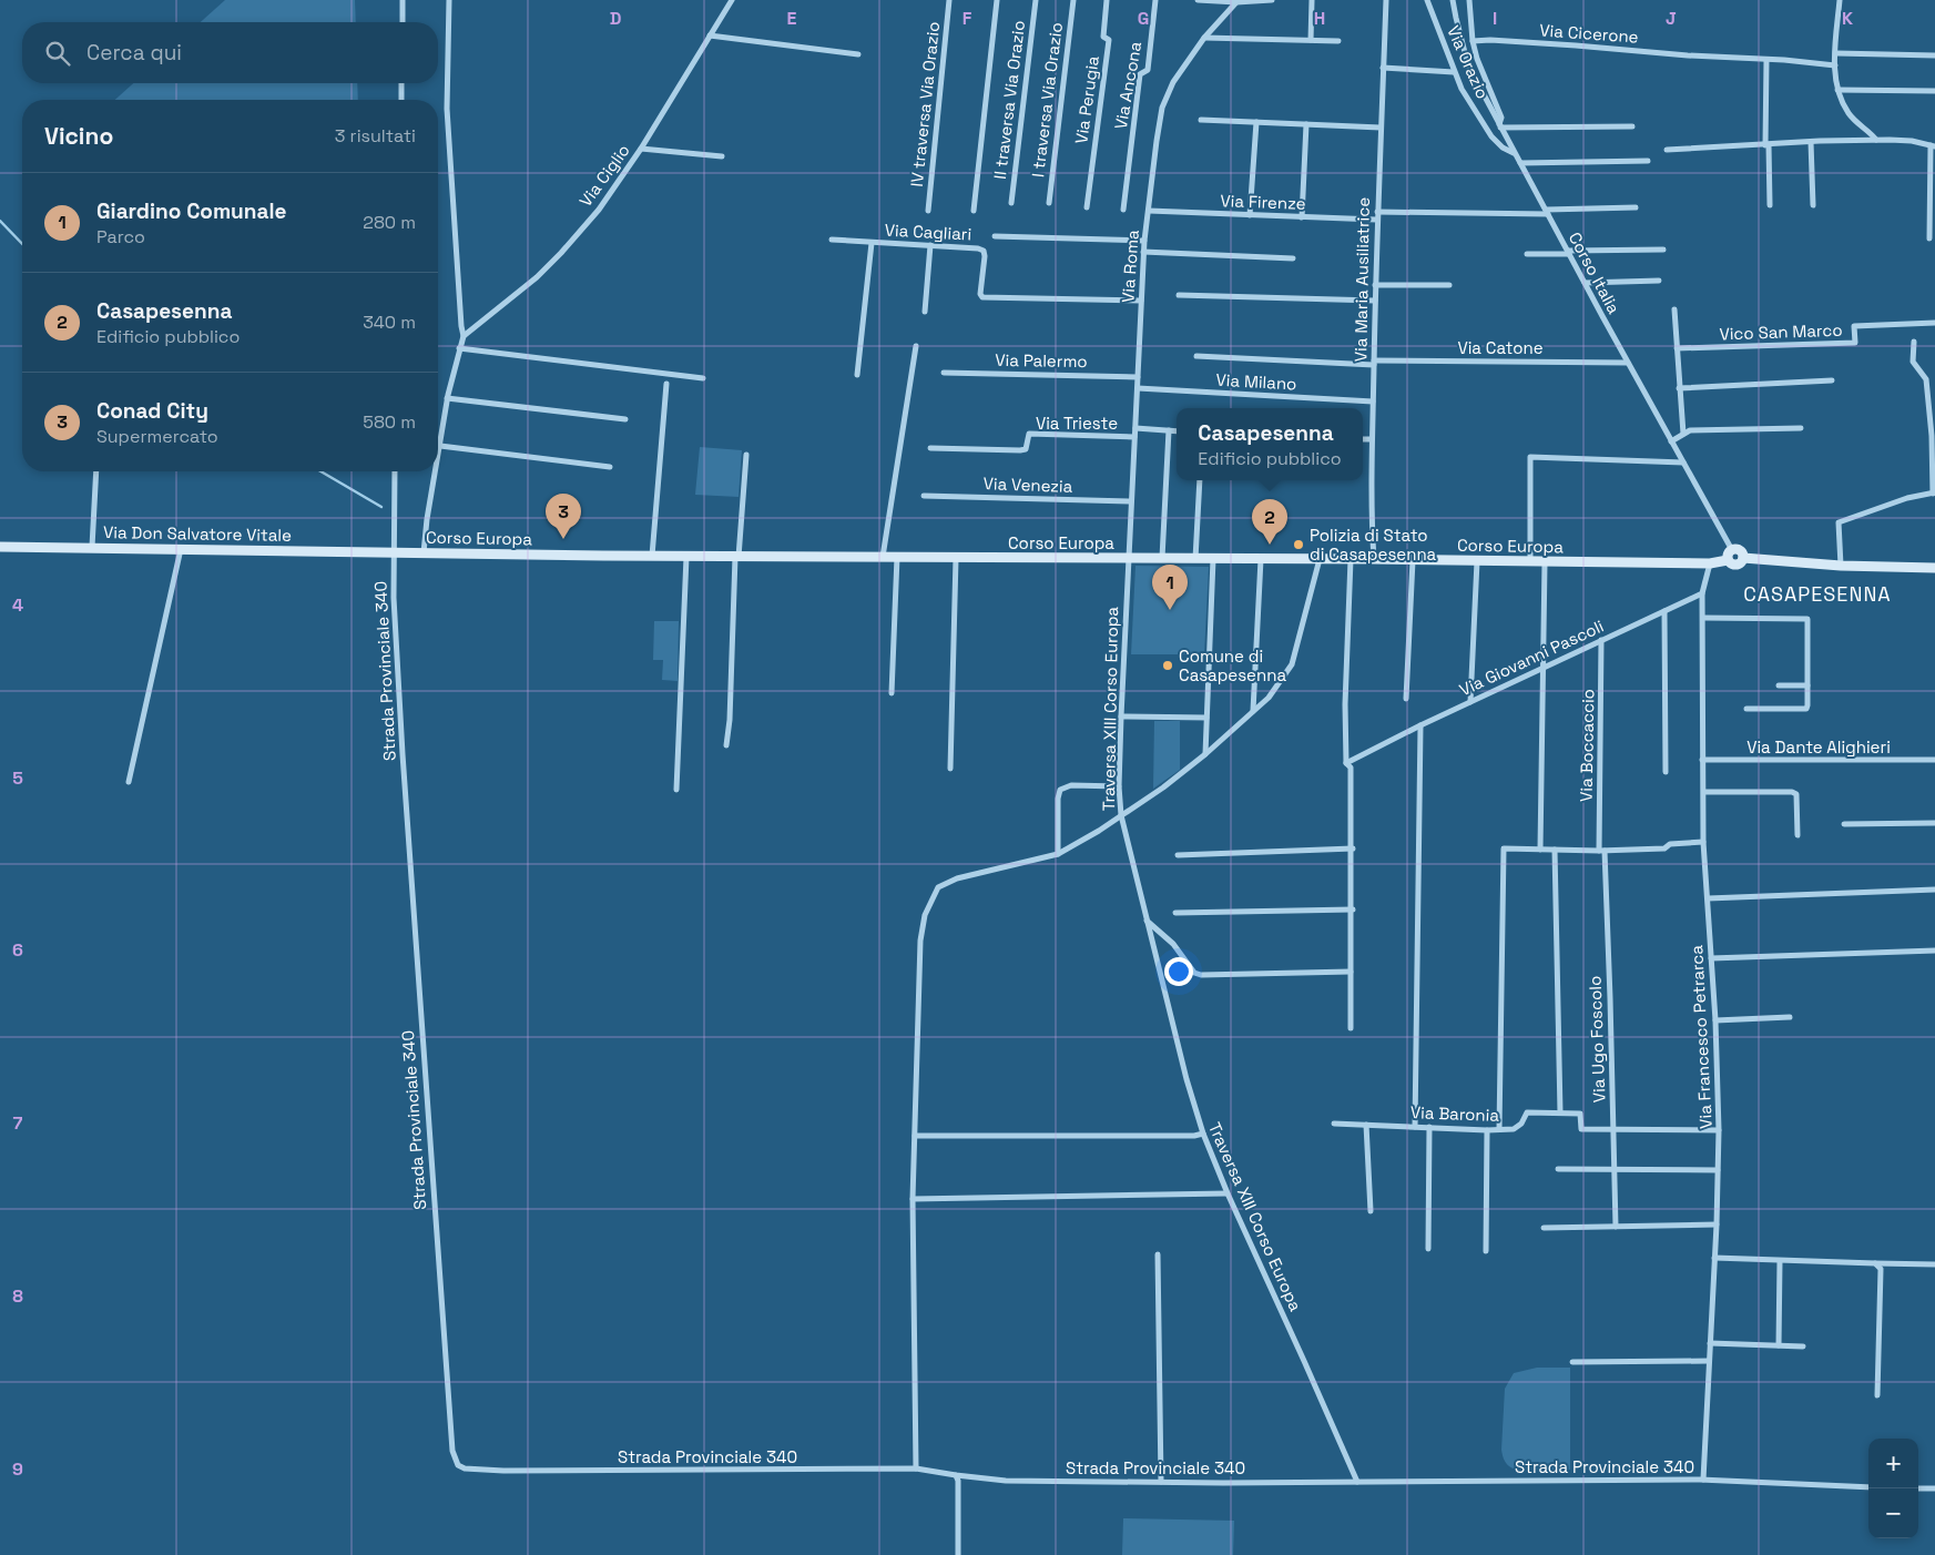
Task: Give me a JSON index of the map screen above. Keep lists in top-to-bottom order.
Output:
{
  "streets": {
    "street": [
      "Via Cicerone",
      "Via Orazio",
      "Via Ancona",
      "II traversa Via Orazio",
      "I traversa Via Orazio",
      "Via Perugia",
      "IV traversa Via Orazio",
      "Via Ciglio",
      "Via Firenze",
      "Via Cagliari",
      "Via Roma",
      "Corso Italia",
      "Via Maria Ausiliatrice",
      "Vico San Marco",
      "Via Catone",
      "Via Palermo",
      "Via Milano",
      "Via Trieste",
      "Via Venezia",
      "Via Don Salvatore Vitale",
      "Corso Europa",
      "Via Giovanni Pascoli",
      "Strada Provinciale 340",
      "Traversa XIII Corso Europa",
      "Via Boccaccio",
      "Via Dante Alighieri",
      "Via Francesco Petrarca",
      "Via Ugo Foscolo",
      "Via Baronia"
    ]
  },
  "crossings": [
    ["Via Orazio", "Corso Italia"],
    ["Via Firenze", "Via Roma"],
    ["Via Firenze", "Via Maria Ausiliatrice"],
    ["Via Cagliari", "Via Roma"],
    ["Via Roma", "Via Palermo"],
    ["Via Roma", "Via Milano"],
    ["Via Roma", "Via Trieste"],
    ["Via Roma", "Via Venezia"],
    ["Via Roma", "Corso Europa"],
    ["Via Roma", "Traversa XIII Corso Europa"],
    ["Corso Italia", "Via Catone"],
    ["Corso Italia", "Corso Europa"],
    ["Via Maria Ausiliatrice", "Via Catone"],
    ["Via Maria Ausiliatrice", "Via Milano"],
    ["Via Maria Ausiliatrice", "Corso Europa"],
    ["Via Don Salvatore Vitale", "Corso Europa"],
    ["Via Don Salvatore Vitale", "Strada Provinciale 340"],
    ["Corso Europa", "Strada Provinciale 340"],
    ["Corso Europa", "Traversa XIII Corso Europa"],
    ["Via Giovanni Pascoli", "Via Boccaccio"],
    ["Via Giovanni Pascoli", "Via Francesco Petrarca"],
    ["Strada Provinciale 340", "Traversa XIII Corso Europa"],
    ["Strada Provinciale 340", "Via Francesco Petrarca"],
    ["Via Boccaccio", "Via Ugo Foscolo"],
    ["Via Dante Alighieri", "Via Francesco Petrarca"],
    ["Via Francesco Petrarca", "Via Baronia"],
    ["Via Ugo Foscolo", "Via Baronia"]
  ],
  "districts": ["CASAPESENNA"],
  "places": ["Polizia di Stato di Casapesenna", "Comune di Casapesenna"],
  "page": {
    "search": "Cerca qui",
    "heading": ["Vicino", "3 risultati"],
    "list": [
      {
        "mark": "1",
        "name": "Giardino Comunale",
        "note": "Parco",
        "value": "280 m"
      },
      {
        "mark": "2",
        "name": "Casapesenna",
        "note": "Edificio pubblico",
        "value": "340 m"
      },
      {
        "mark": "3",
        "name": "Conad City",
        "note": "Supermercato",
        "value": "580 m"
      }
    ],
    "popup": ["Casapesenna", "Edificio pubblico"],
    "pins": ["3", "2", "1"],
    "map_buttons": ["+", "−"]
  },
  "grid": {
    "columns": [
      "D",
      "E",
      "F",
      "G",
      "H",
      "I",
      "J",
      "K"
    ],
    "rows": [
      "4",
      "5",
      "6",
      "7",
      "8",
      "9"
    ]
  }
}
